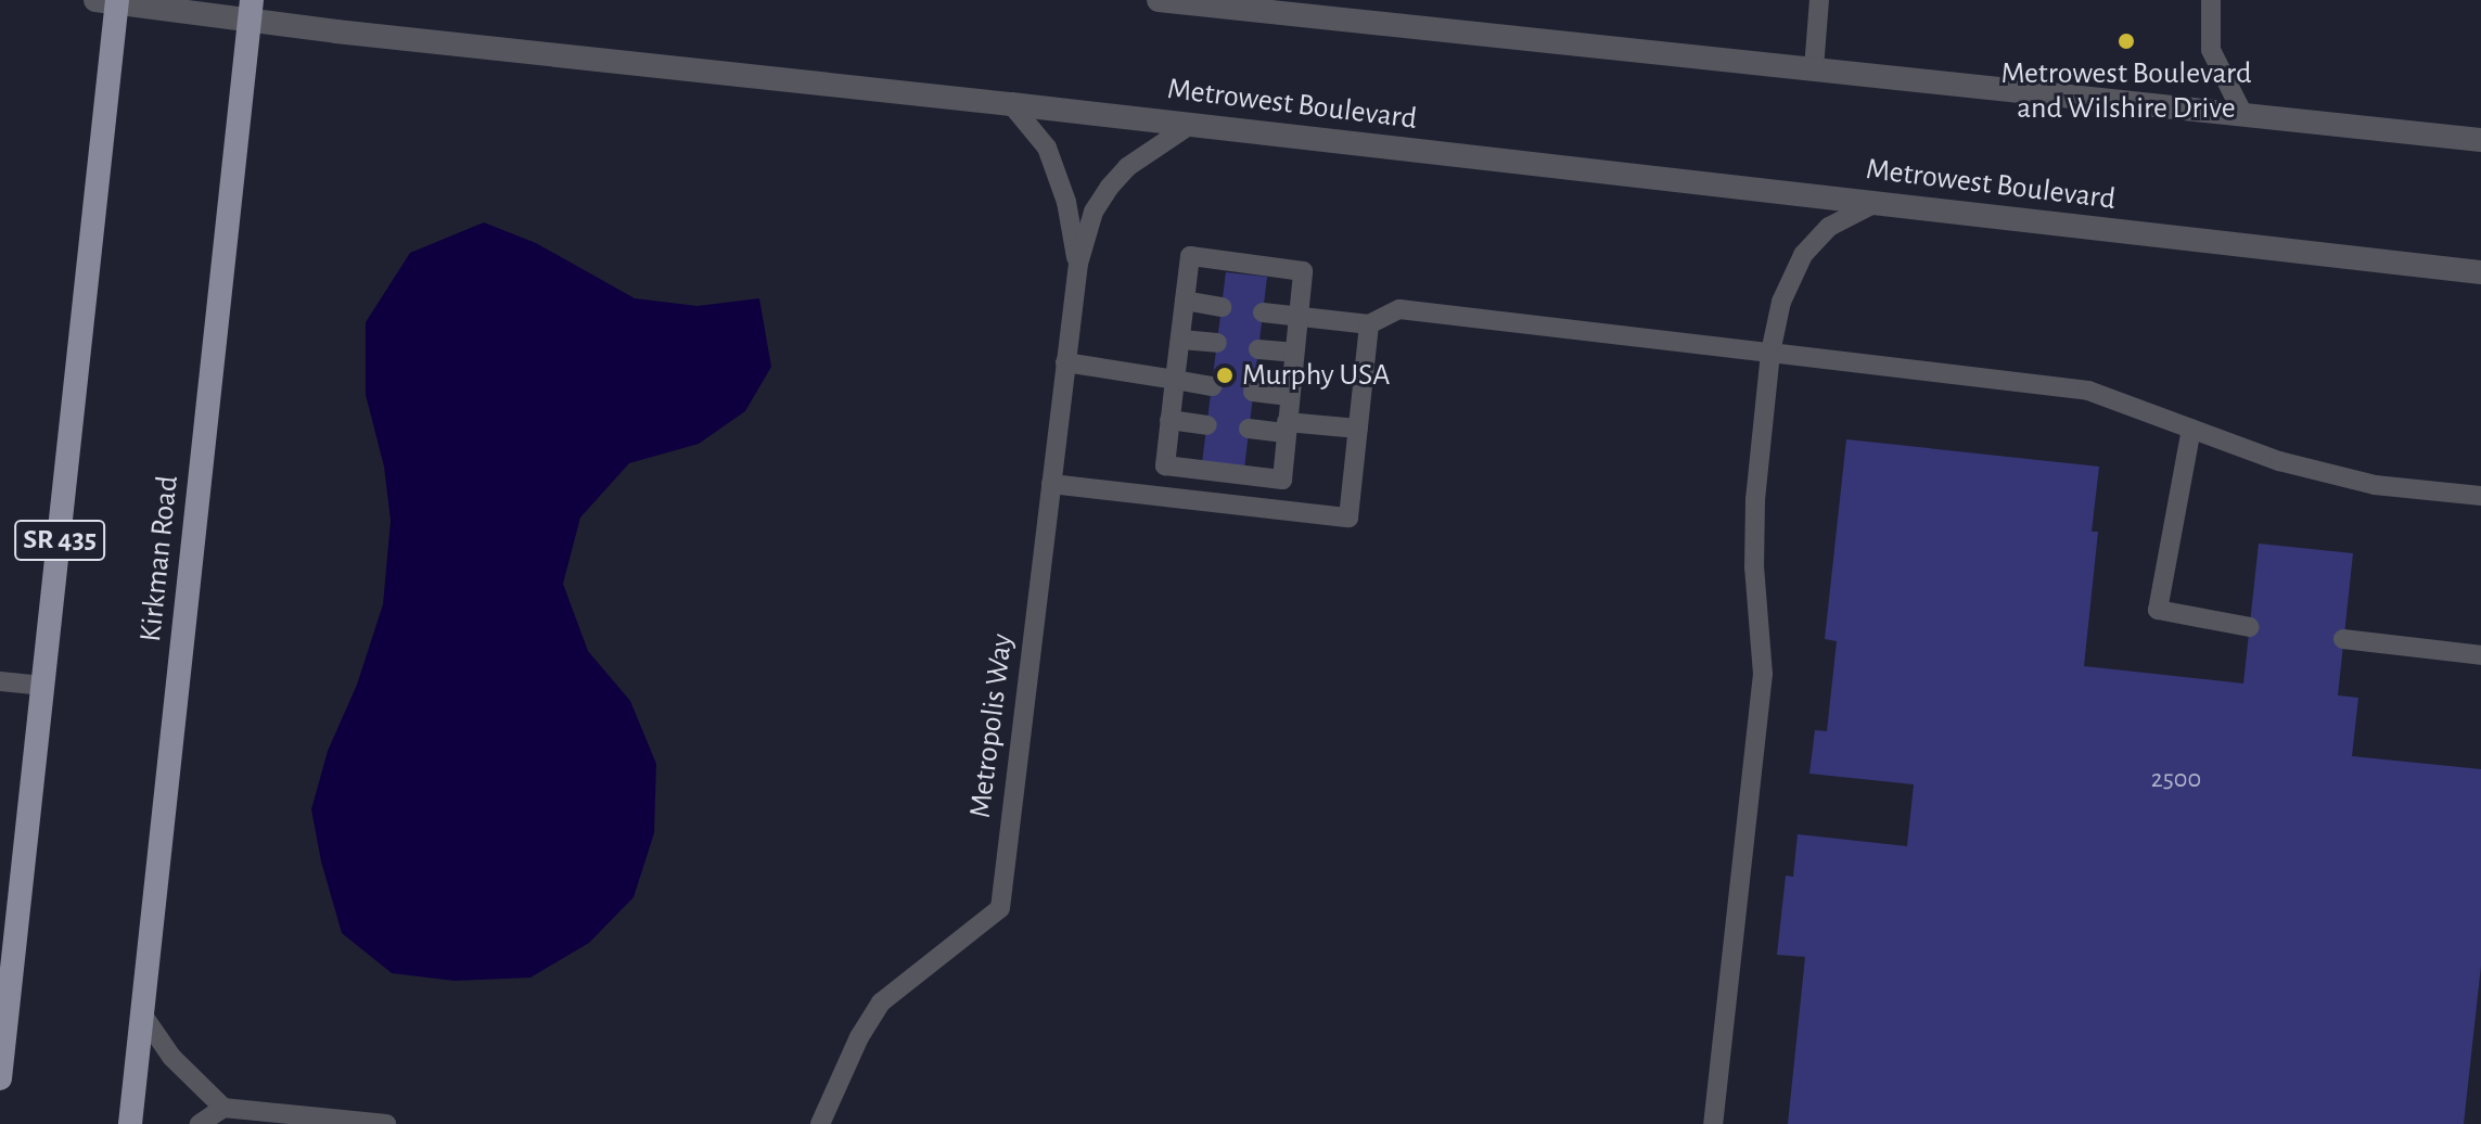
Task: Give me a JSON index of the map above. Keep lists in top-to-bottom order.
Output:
{
  "streets": {
    "main road": ["SR 435", "Kirkman Road"],
    "street": ["Metrowest Boulevard"],
    "lane": ["Metropolis Way"]
  },
  "crossings": [
    ["Metrowest Boulevard", "SR 435"],
    ["Metrowest Boulevard", "Kirkman Road"]
  ],
  "places": ["Metrowest Boulevard and Wilshire Drive", "Murphy USA"],
  "house_numbers": ["2500"]
}
